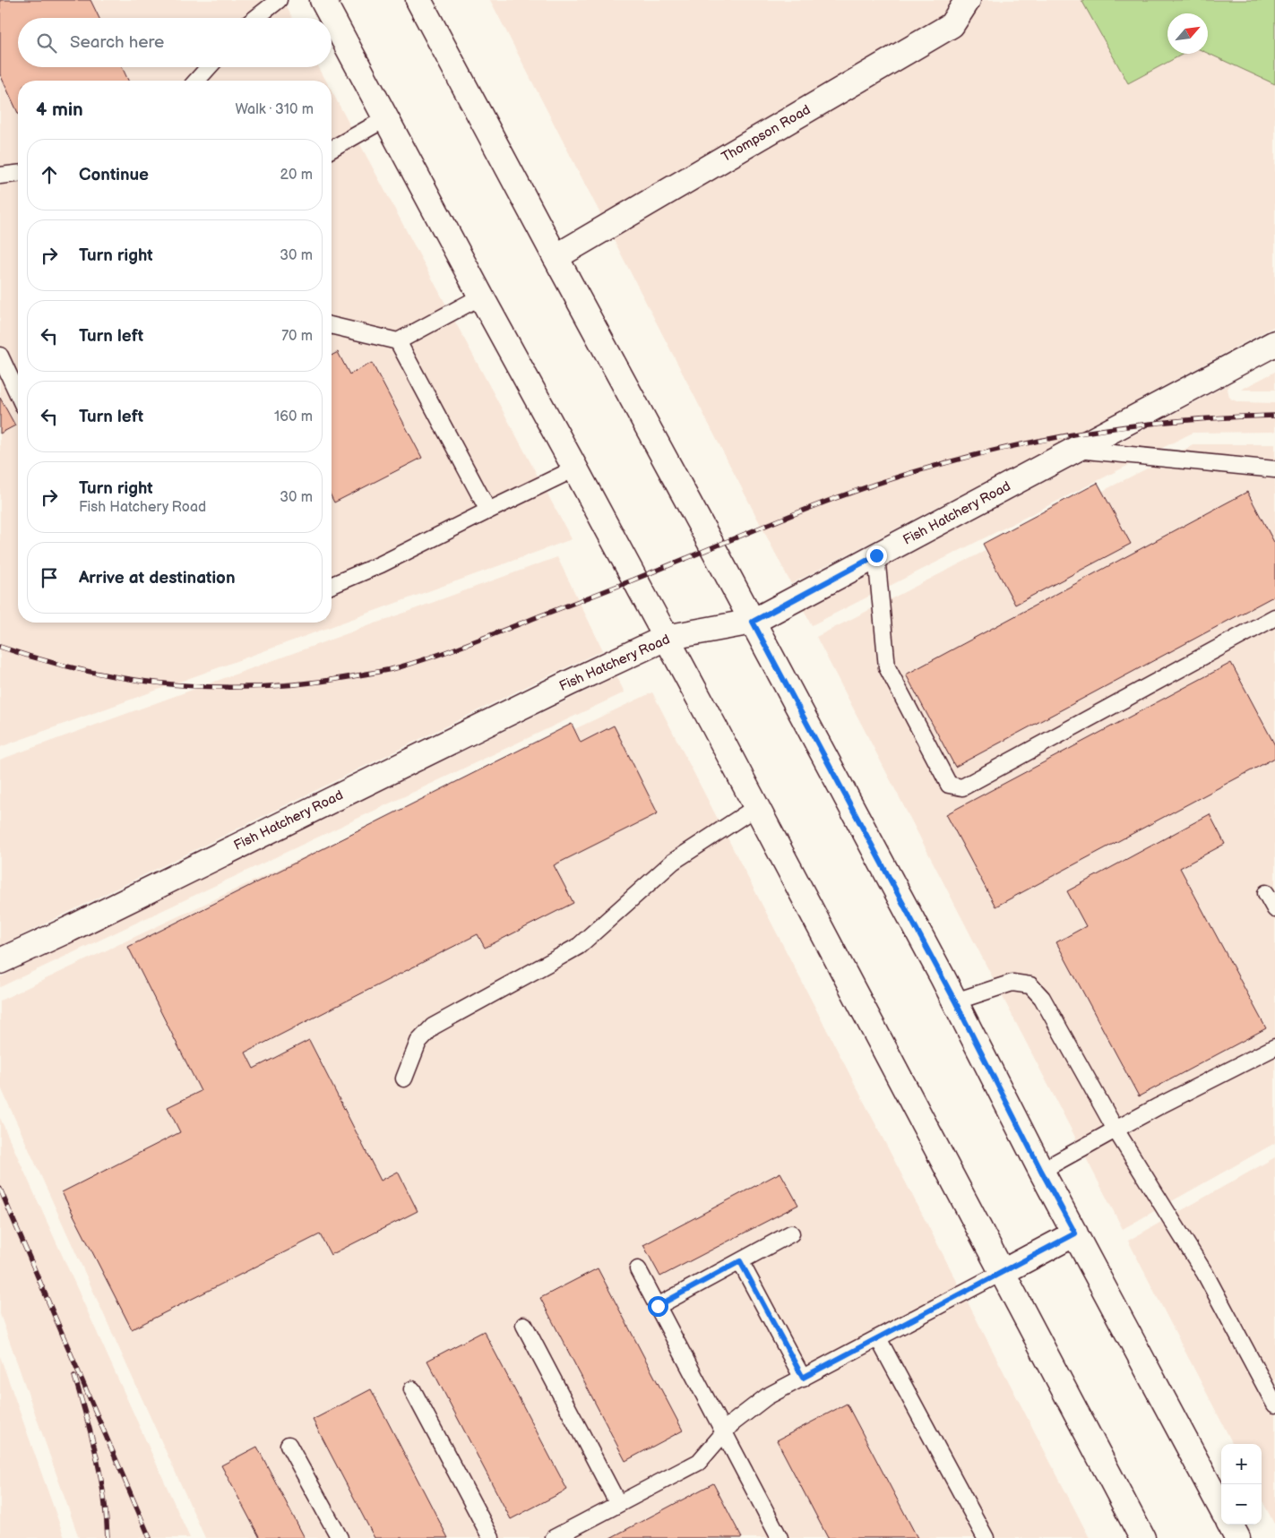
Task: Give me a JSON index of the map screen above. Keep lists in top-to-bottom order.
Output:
{
  "streets": {
    "main road": ["Thompson Road", "Fish Hatchery Road"]
  },
  "north": "top right",
  "page": {
    "search": "Search here",
    "heading": ["4 min", "Walk · 310 m"],
    "list": [
      ["Continue", "20 m"],
      ["Turn right", "30 m"],
      ["Turn left", "70 m"],
      ["Turn left", "160 m"],
      ["Turn right", "Fish Hatchery Road", "30 m"],
      "Arrive at destination"
    ],
    "map_buttons": ["+", "−"]
  }
}
